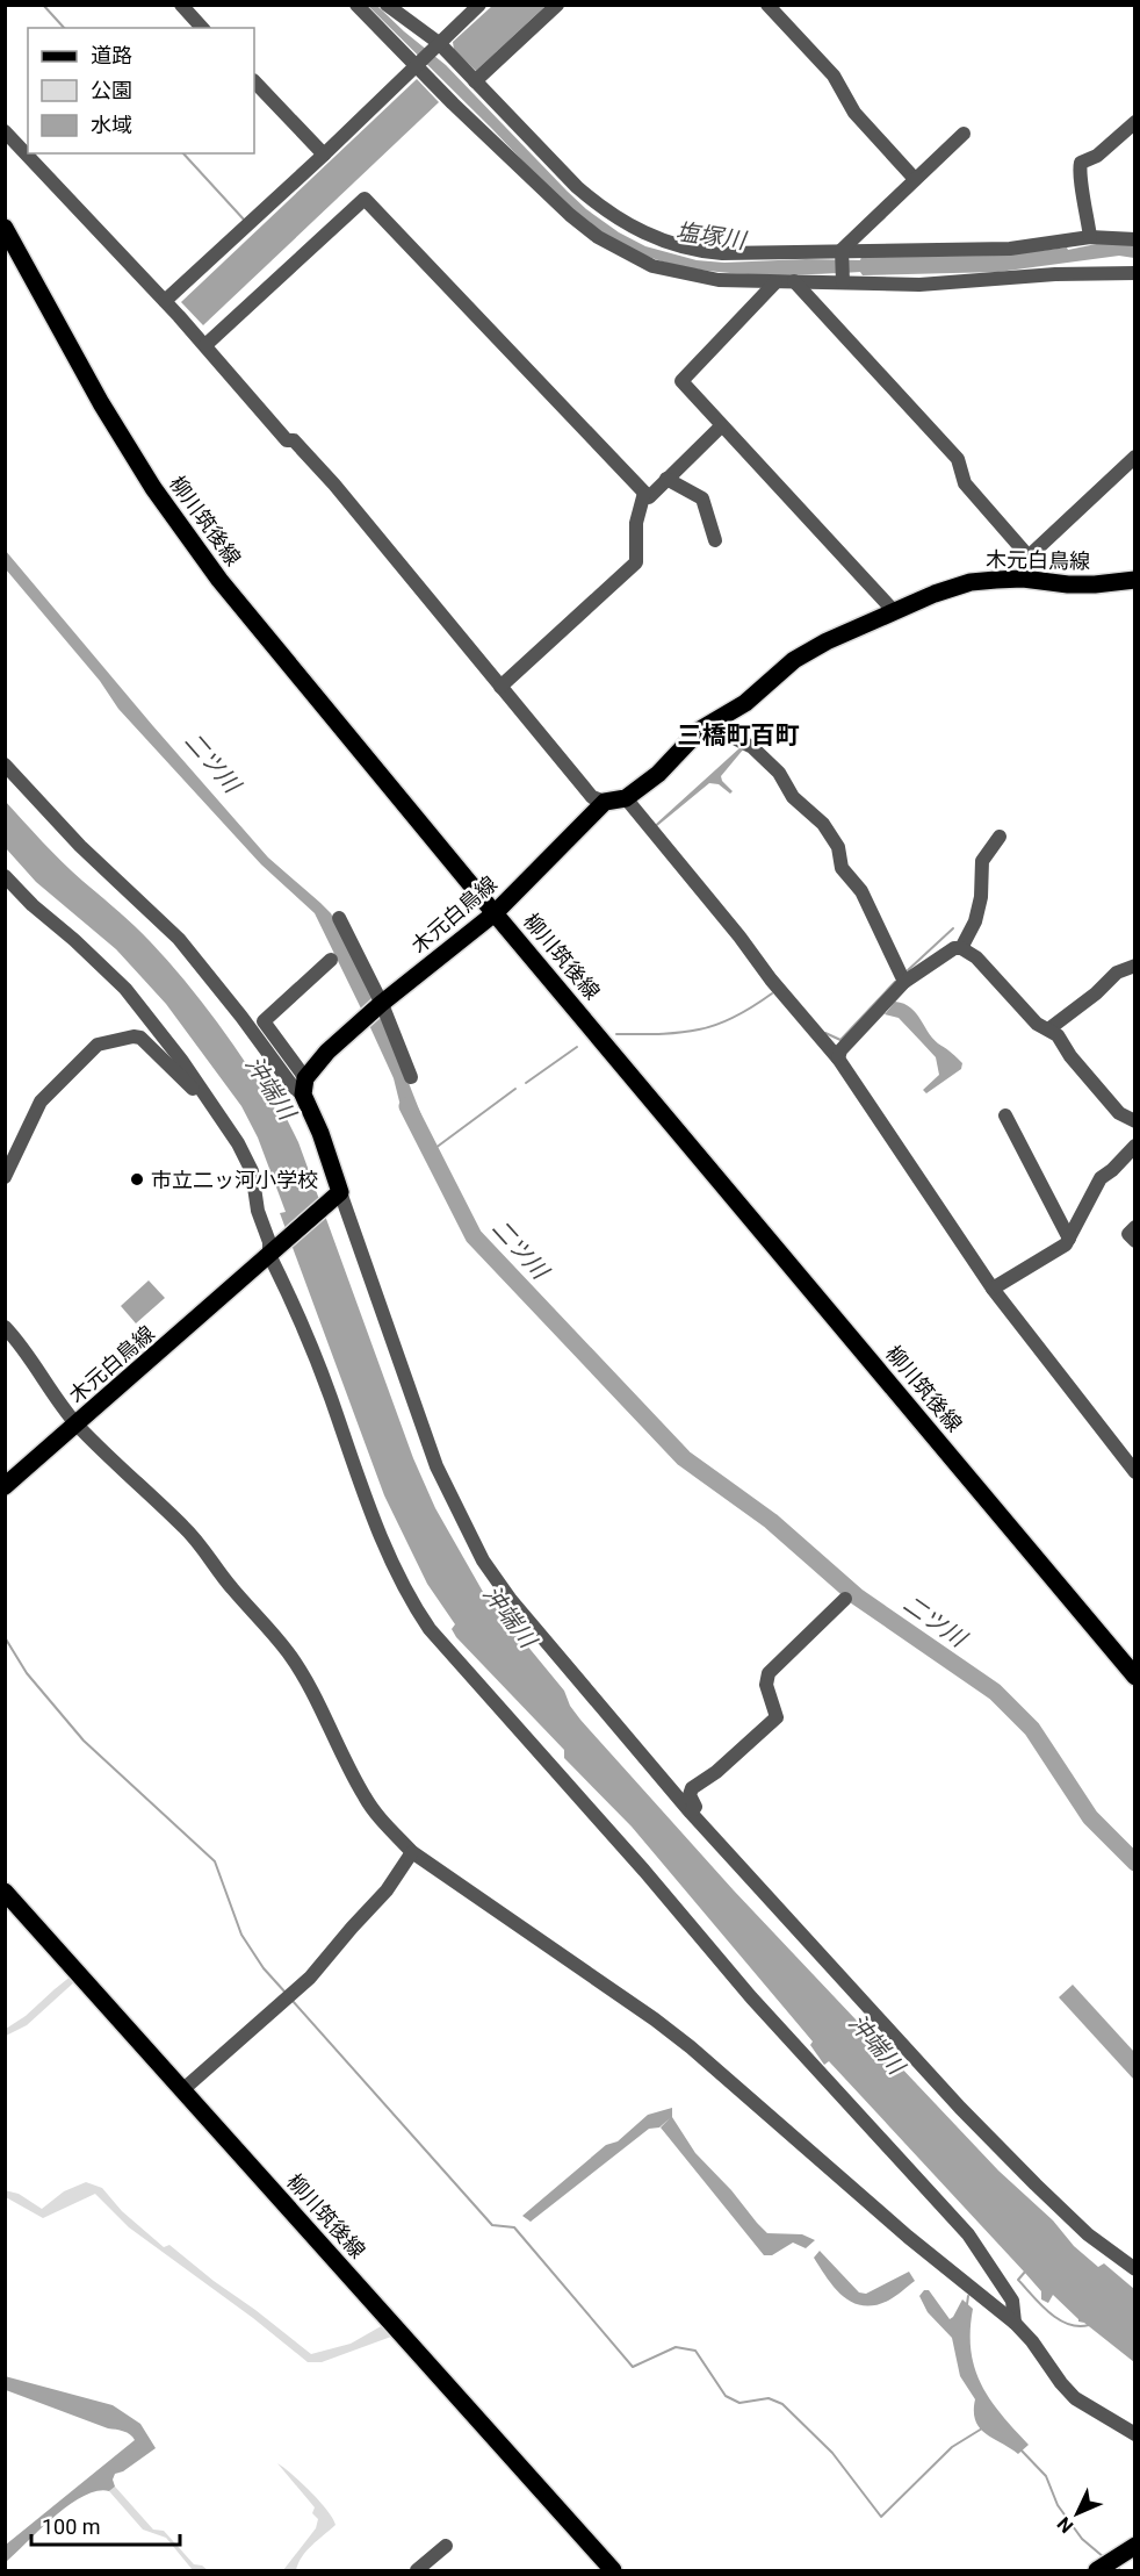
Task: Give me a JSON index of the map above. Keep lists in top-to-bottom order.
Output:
{
  "streets": {
    "main road": ["柳川筑後線", "木元白鳥線"]
  },
  "crossings": [
    ["柳川筑後線", "木元白鳥線"]
  ],
  "districts": ["三橋町百町"],
  "water": ["塩塚川", "二ツ川", "沖端川"],
  "places": ["市立二ッ河小学校"],
  "legend": ["道路", "公園", "水域"],
  "scale_bar": "100 m",
  "north": "bottom left"
}
